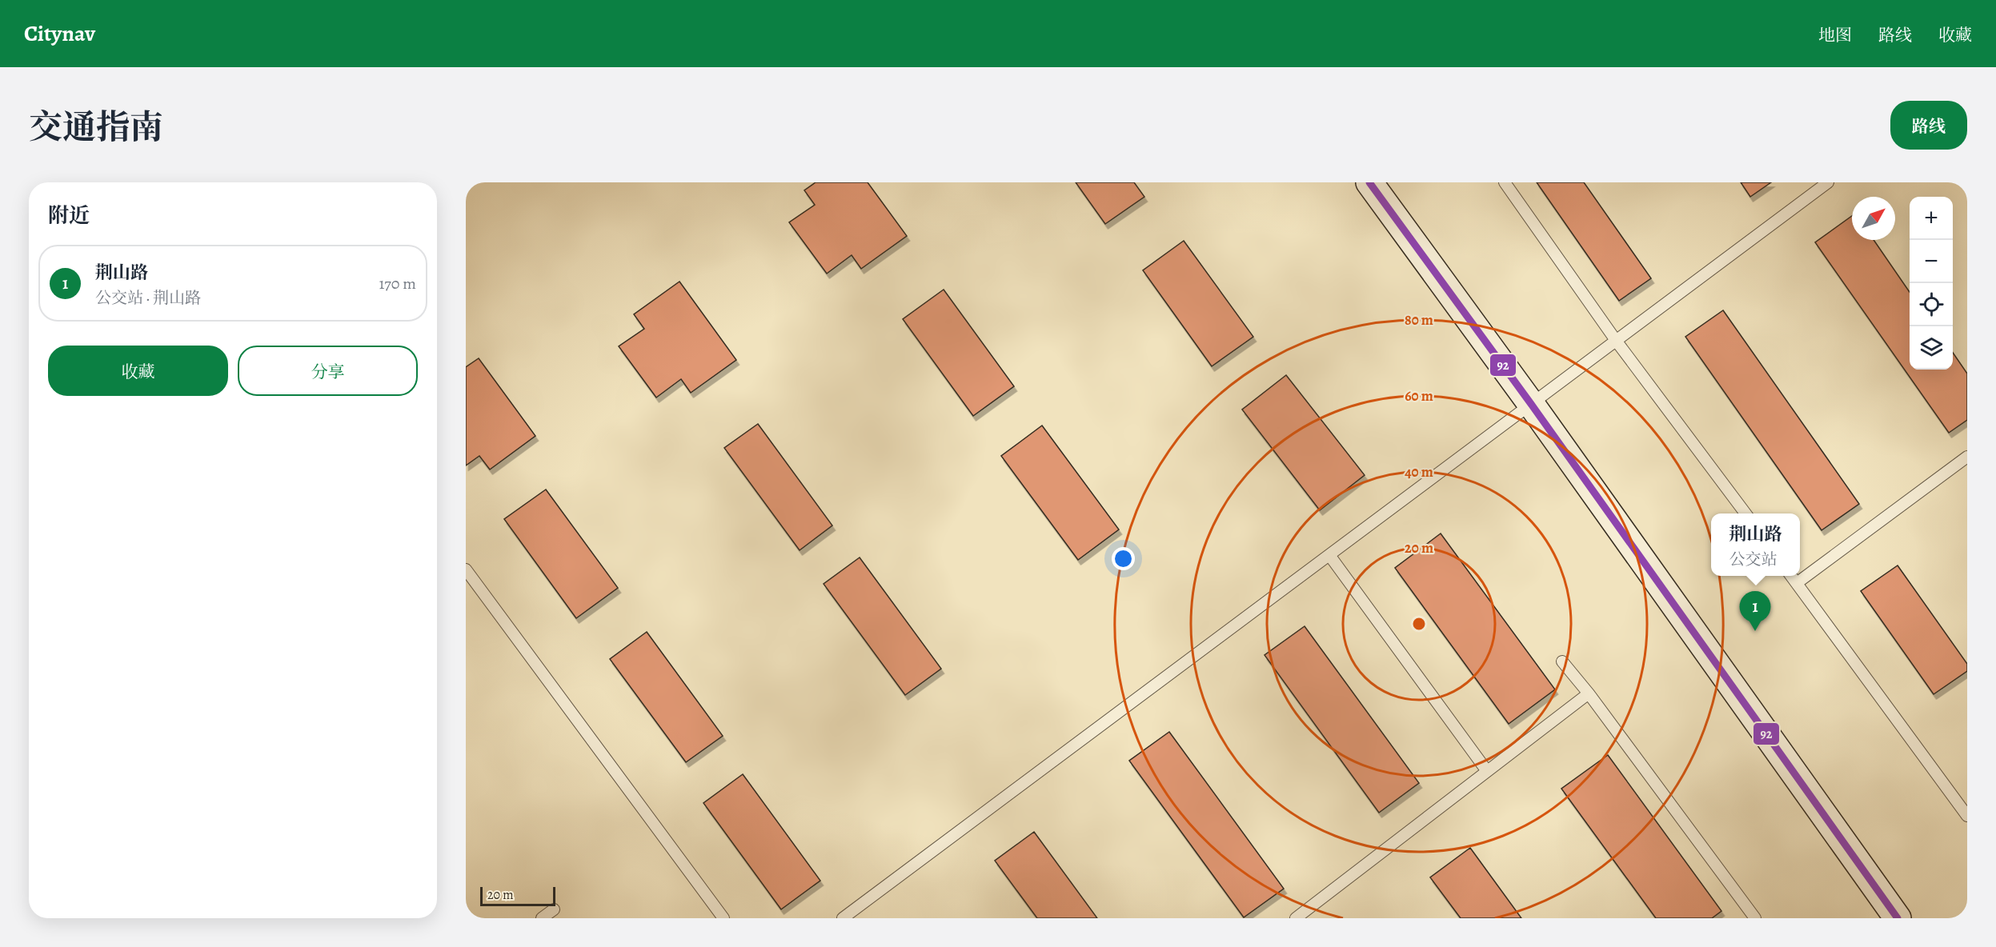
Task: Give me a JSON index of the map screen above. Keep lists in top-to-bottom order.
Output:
{
  "lines": ["transit line 92"],
  "scale_bar": "20 m",
  "north": "top right",
  "page": {
    "header": "Citynav",
    "nav": ["地图", "路线", "收藏"],
    "title": "交通指南",
    "buttons": [
      "路线",
      ["收藏", "分享"]
    ],
    "heading": "附近",
    "map_buttons": ["+", "−"],
    "list": [
      {
        "mark": "1",
        "name": "荆山路",
        "note": "公交站 · 荆山路",
        "value": "170 m"
      }
    ],
    "popup": ["荆山路", "公交站"],
    "pins": "1",
    "scale": "20 m"
  },
  "rings": [
    "80 m",
    "60 m",
    "40 m",
    "20 m"
  ]
}
